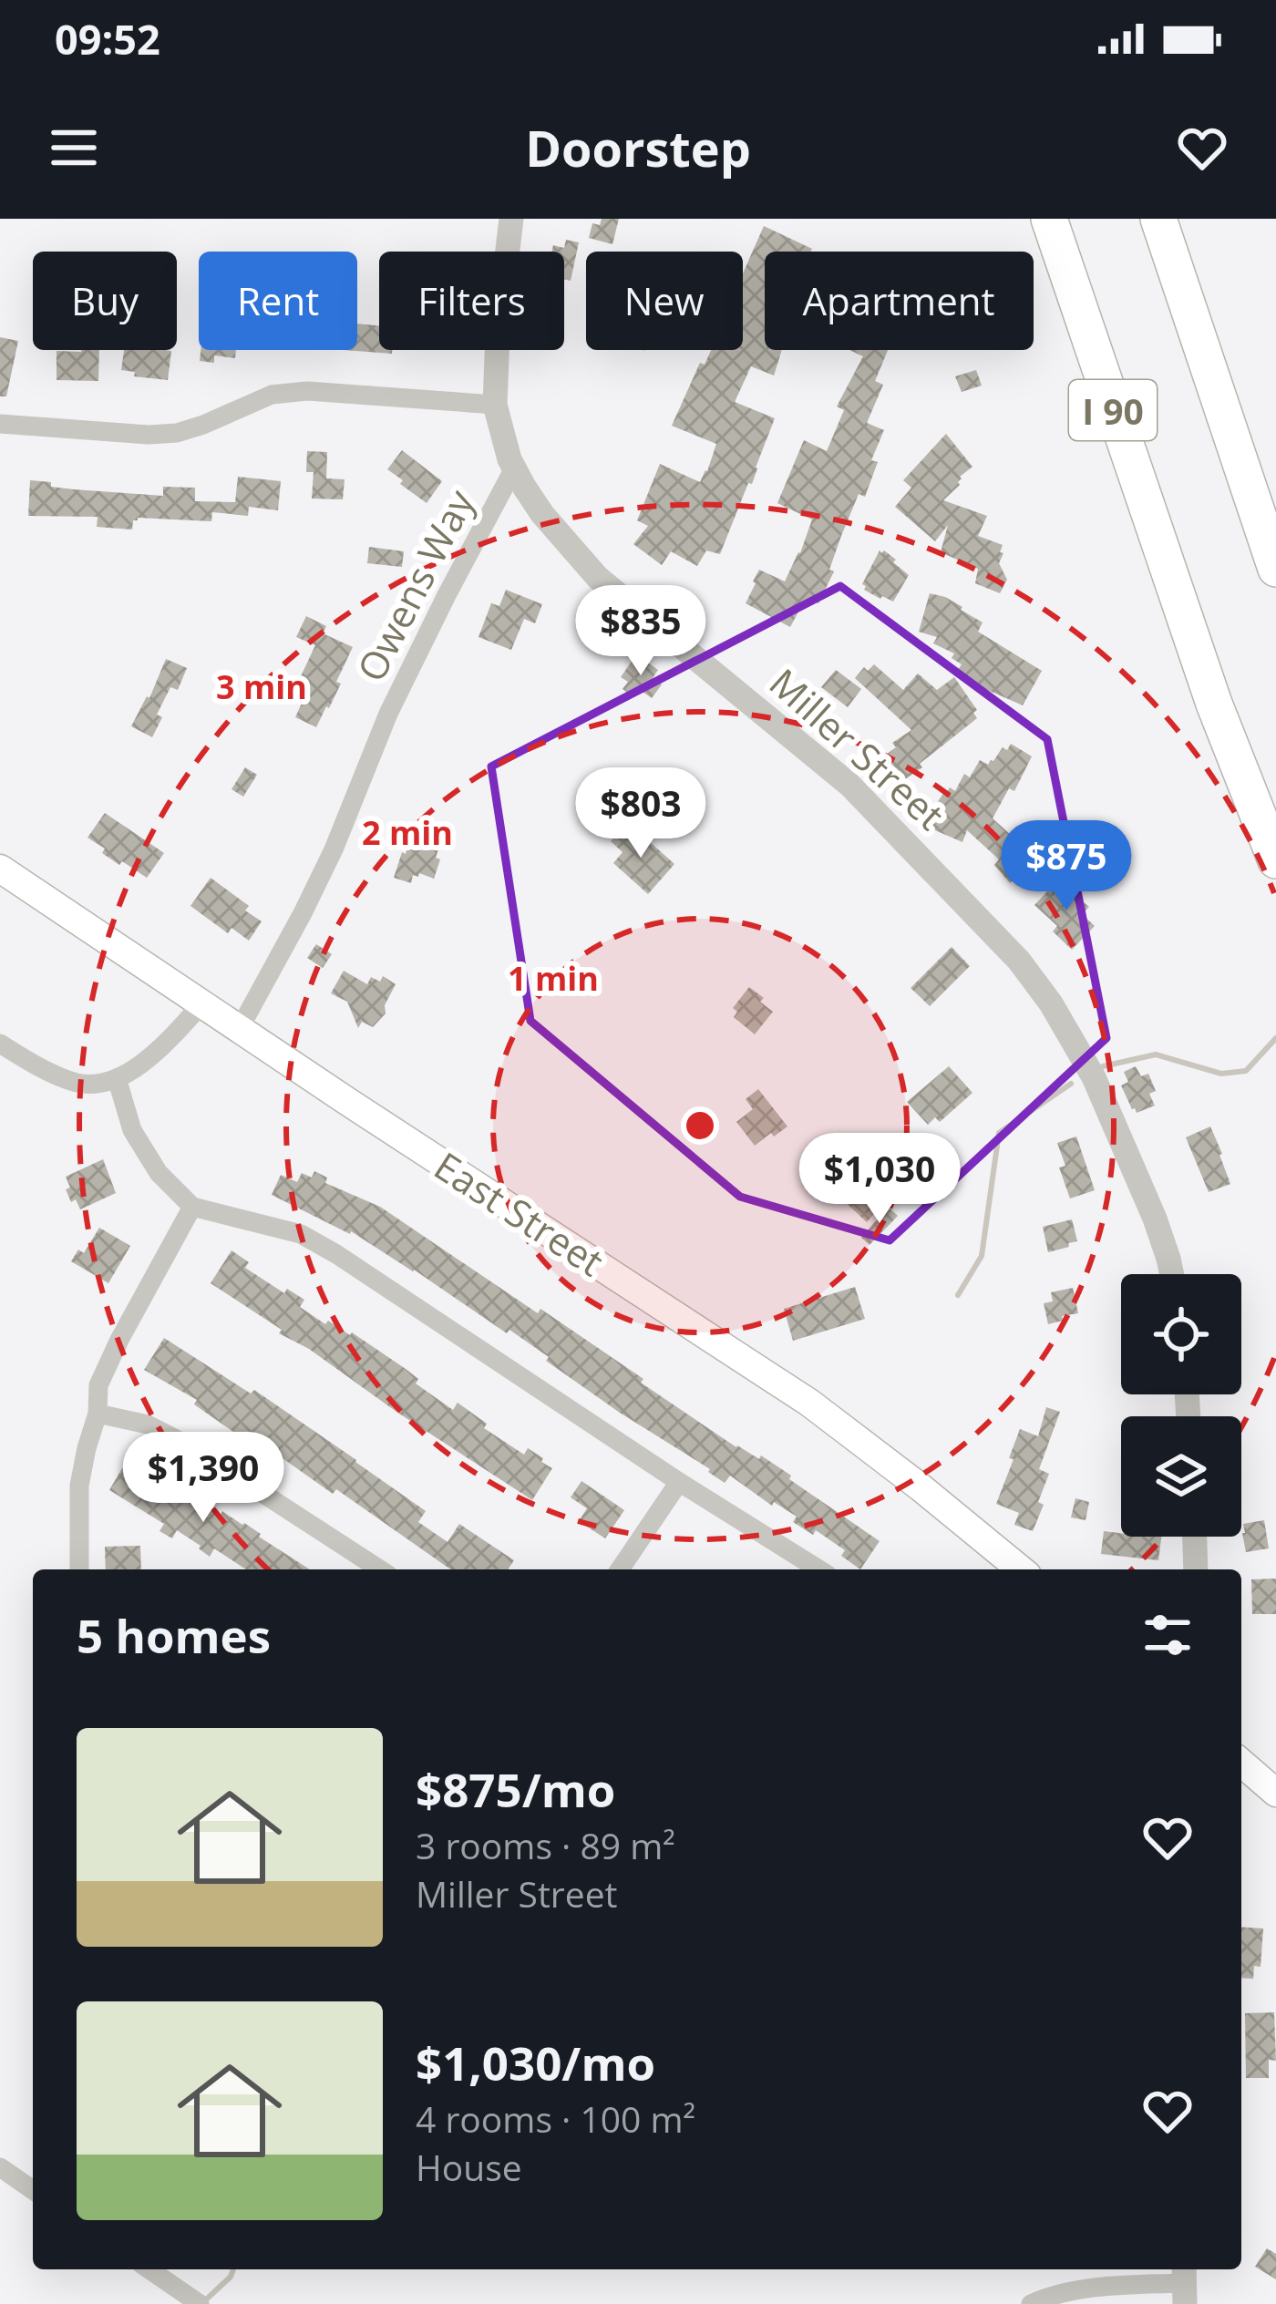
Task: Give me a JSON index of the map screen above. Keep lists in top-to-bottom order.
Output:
{
  "streets": {
    "highway": ["I 90"],
    "main road": ["East Street"],
    "street": ["Owens Way", "Miller Street"]
  },
  "crossings": [
    ["Owens Way", "Miller Street"],
    ["Owens Way", "East Street"]
  ],
  "page": {
    "status": "09:52",
    "header": "Doorstep",
    "chip": [
      "Buy",
      "Rent",
      "Filters",
      "New",
      "Apartment"
    ],
    "price": [
      "$835",
      "$803",
      "$875",
      "$1,030",
      "$1,390"
    ],
    "heading": "5 homes",
    "list": [
      {
        "name": "$875/mo",
        "note": "3 rooms · 89 m² · Miller Street"
      },
      {
        "name": "$1,030/mo",
        "note": "4 rooms · 100 m² · House"
      }
    ]
  },
  "rings": ["3 min", "2 min", "1 min"]
}
